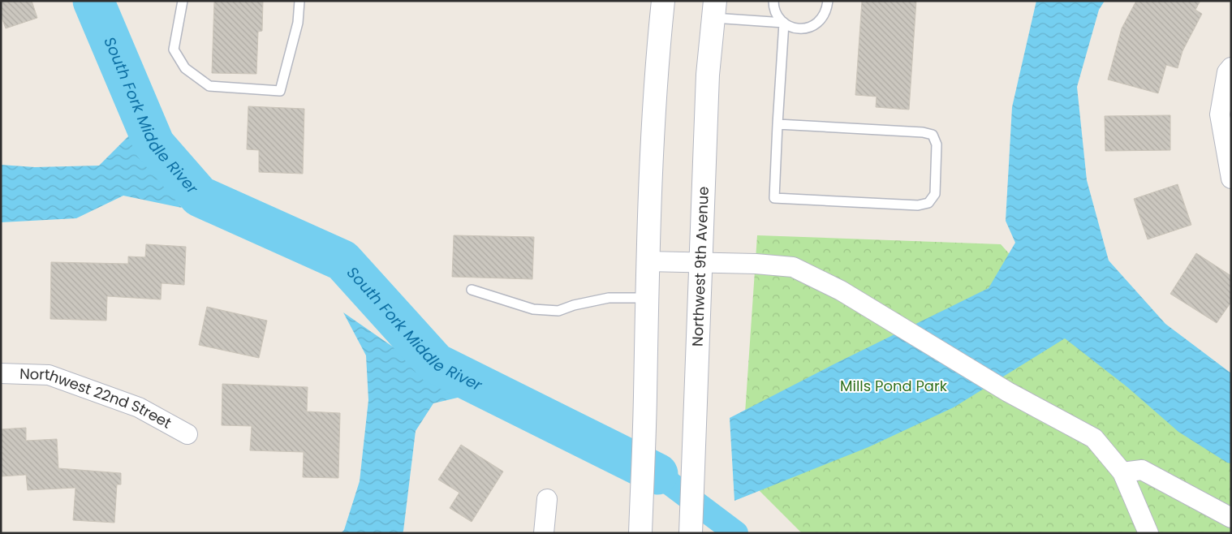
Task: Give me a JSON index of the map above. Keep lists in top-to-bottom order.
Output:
{
  "streets": {
    "main road": ["Northwest 9th Avenue"],
    "street": ["Northwest 22nd Street"]
  },
  "water": ["South Fork Middle River"],
  "parks": ["Mills Pond Park"]
}
